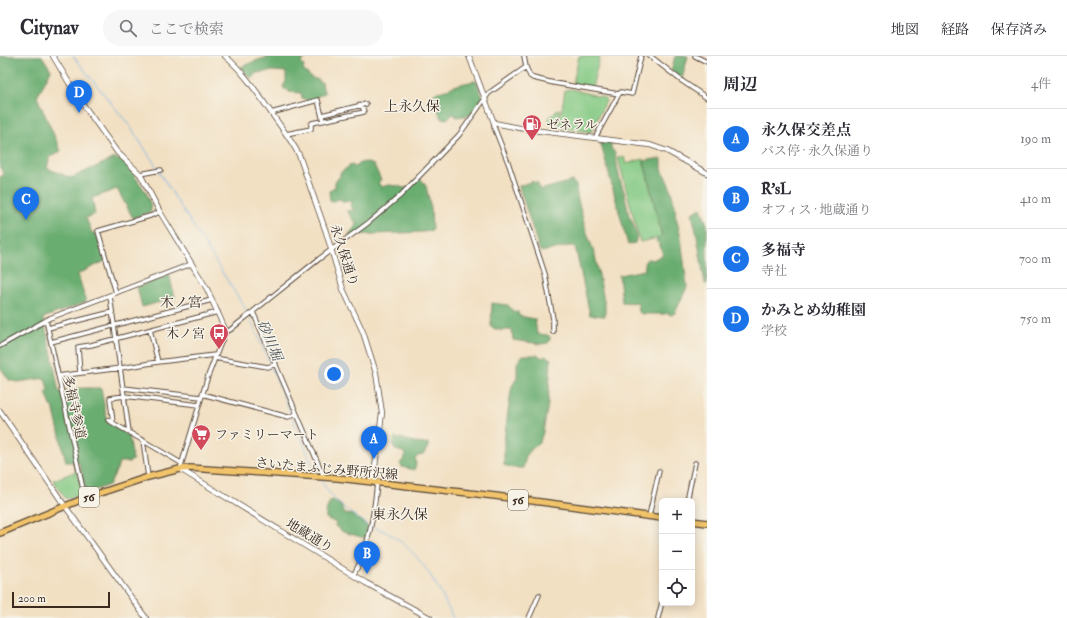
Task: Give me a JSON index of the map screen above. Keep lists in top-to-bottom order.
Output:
{
  "streets": {
    "main road": ["さいたまふじみ野所沢線", "56"],
    "street": ["永久保通り", "多福寺参道", "地蔵通り"]
  },
  "crossings": [
    ["永久保通り", "さいたまふじみ野所沢線"],
    ["永久保通り", "地蔵通り"],
    ["多福寺参道", "さいたまふじみ野所沢線"],
    ["さいたまふじみ野所沢線", "地蔵通り"]
  ],
  "districts": ["上永久保", "木ノ宮", "東永久保"],
  "water": ["砂川堀"],
  "places": {
    "fuel station": ["ゼネラル"],
    "bus stop": ["木ノ宮"],
    "supermarket": ["ファミリーマート"]
  },
  "scale_bar": "200 m",
  "page": {
    "header": "Citynav",
    "search": "ここで検索",
    "nav": ["地図", "経路", "保存済み"],
    "heading": ["周辺", "4件"],
    "pins": [
      "D",
      "C",
      "A",
      "B"
    ],
    "list": [
      {
        "mark": "A",
        "name": "永久保交差点",
        "note": "バス停 · 永久保通り",
        "value": "190 m"
      },
      {
        "mark": "B",
        "name": "R'sL",
        "note": "オフィス · 地蔵通り",
        "value": "410 m"
      },
      {
        "mark": "C",
        "name": "多福寺",
        "note": "寺社",
        "value": "700 m"
      },
      {
        "mark": "D",
        "name": "かみとめ幼稚園",
        "note": "学校",
        "value": "750 m"
      }
    ],
    "map_buttons": ["+", "−"],
    "scale": "200 m"
  }
}
